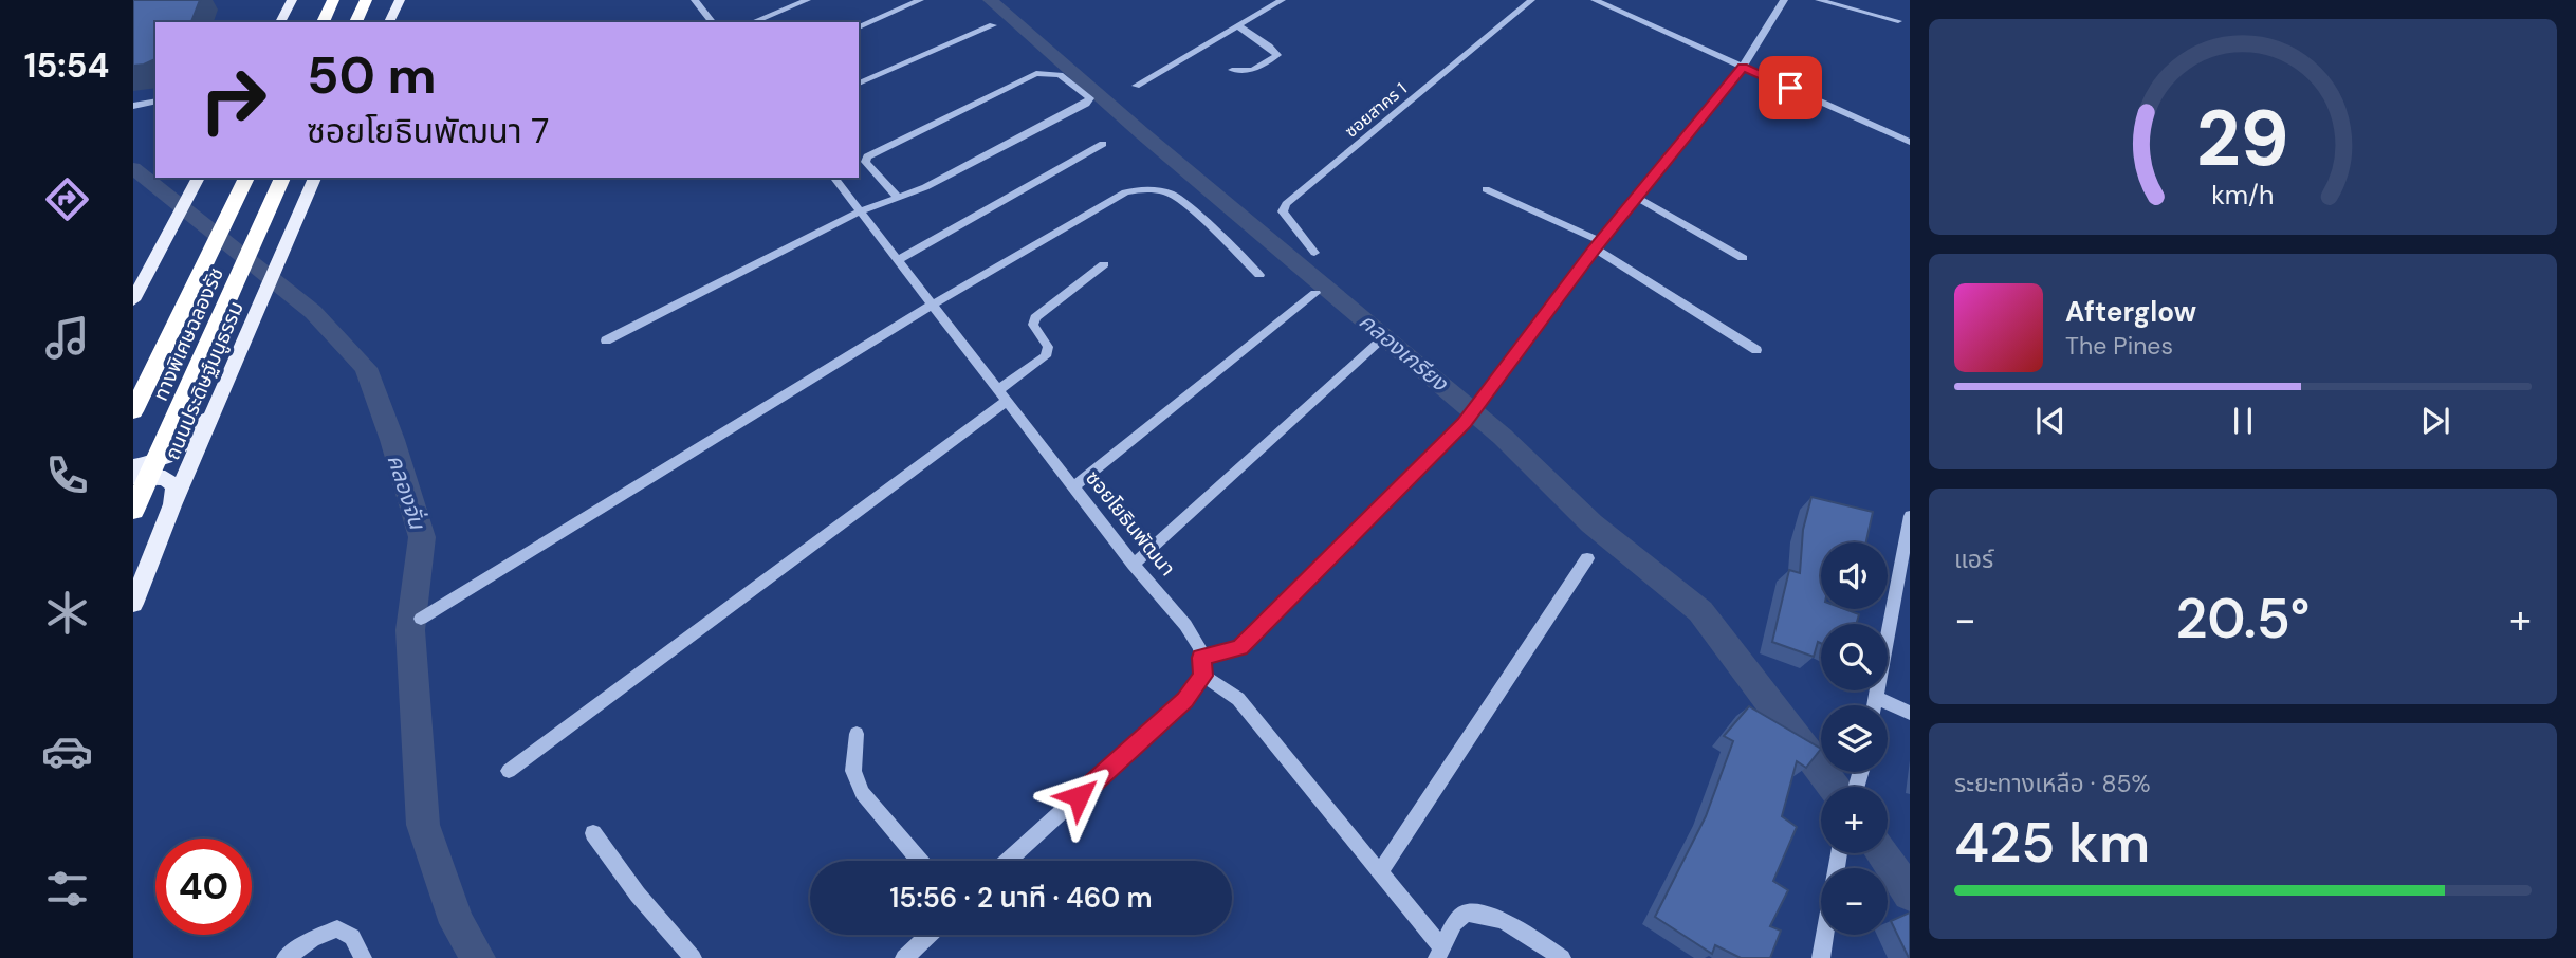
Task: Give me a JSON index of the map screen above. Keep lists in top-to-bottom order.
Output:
{
  "streets": {
    "highway": ["ทางพิเศษฉลองรัช"],
    "main road": ["ถนนประดิษฐ์มนูธรรม"],
    "street": ["ซอยสาคร 1", "ซอยโยธินพัฒนา"]
  },
  "water": ["คลองเกรียง", "คลองจั่น"],
  "page": {
    "tabs": "15:54",
    "turn": ["50 m", "ซอยโยธินพัฒนา 7"],
    "song": ["Afterglow", "The Pines"],
    "tile": [
      "แอร์",
      ["ระยะทางเหลือ · 85%", "425 km"]
    ],
    "map_buttons": ["+", "−"],
    "heat": ["−", "20.5°", "+"],
    "limit": "40",
    "trip": "15:56 · 2 นาที · 460 m",
    "gauge": ["29", "km/h"]
  }
}
